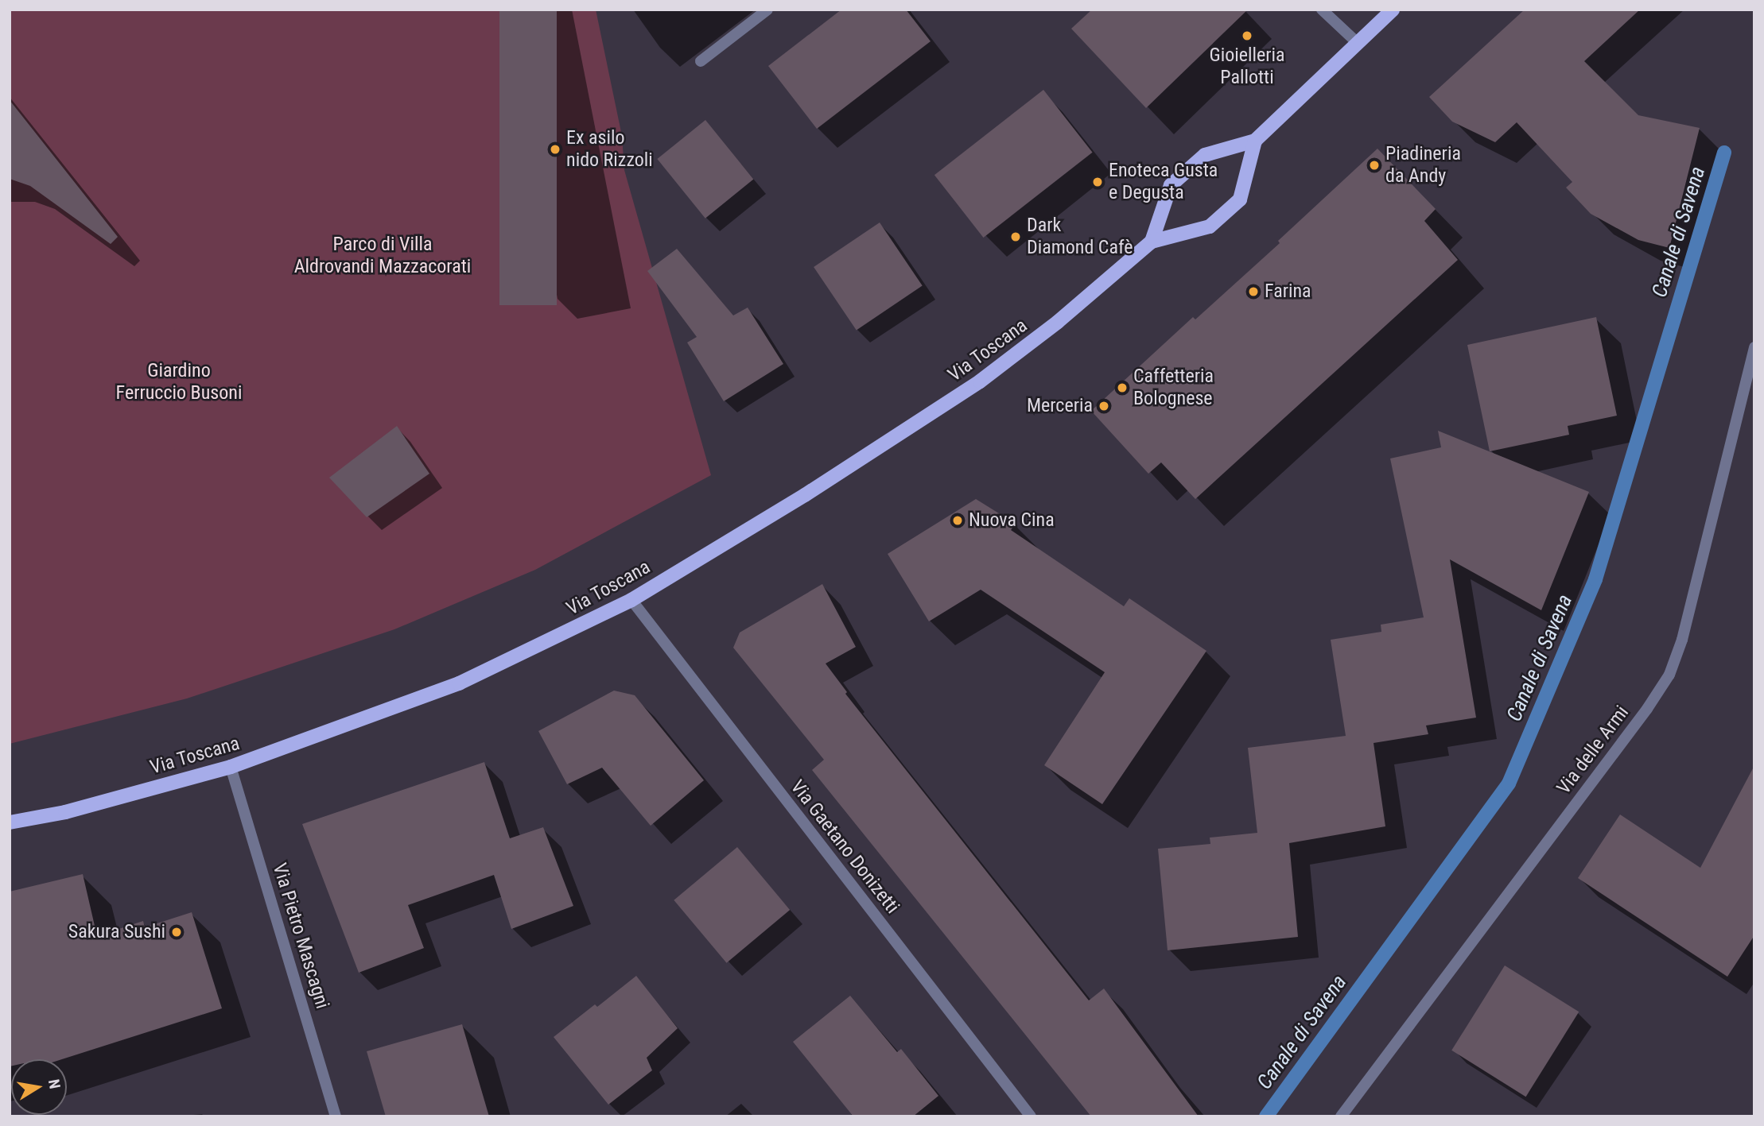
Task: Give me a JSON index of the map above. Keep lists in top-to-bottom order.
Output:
{
  "streets": {
    "main road": ["Via Toscana"],
    "street": ["Via delle Armi", "Via Gaetano Donizetti", "Via Pietro Mascagni"]
  },
  "crossings": [
    ["Via Toscana", "Via Gaetano Donizetti"],
    ["Via Toscana", "Via Pietro Mascagni"]
  ],
  "water": ["Canale di Savena"],
  "parks": ["Parco di Villa Aldrovandi Mazzacorati", "Giardino Ferruccio Busoni"],
  "places": [
    "Gioielleria Pallotti",
    "Ex asilo nido Rizzoli",
    "Piadineria da Andy",
    "Enoteca Gusta e Degusta",
    "Dark Diamond Cafè",
    "Farina",
    "Caffetteria Bolognese",
    "Merceria",
    "Nuova Cina",
    "Sakura Sushi"
  ],
  "north": "right"
}
